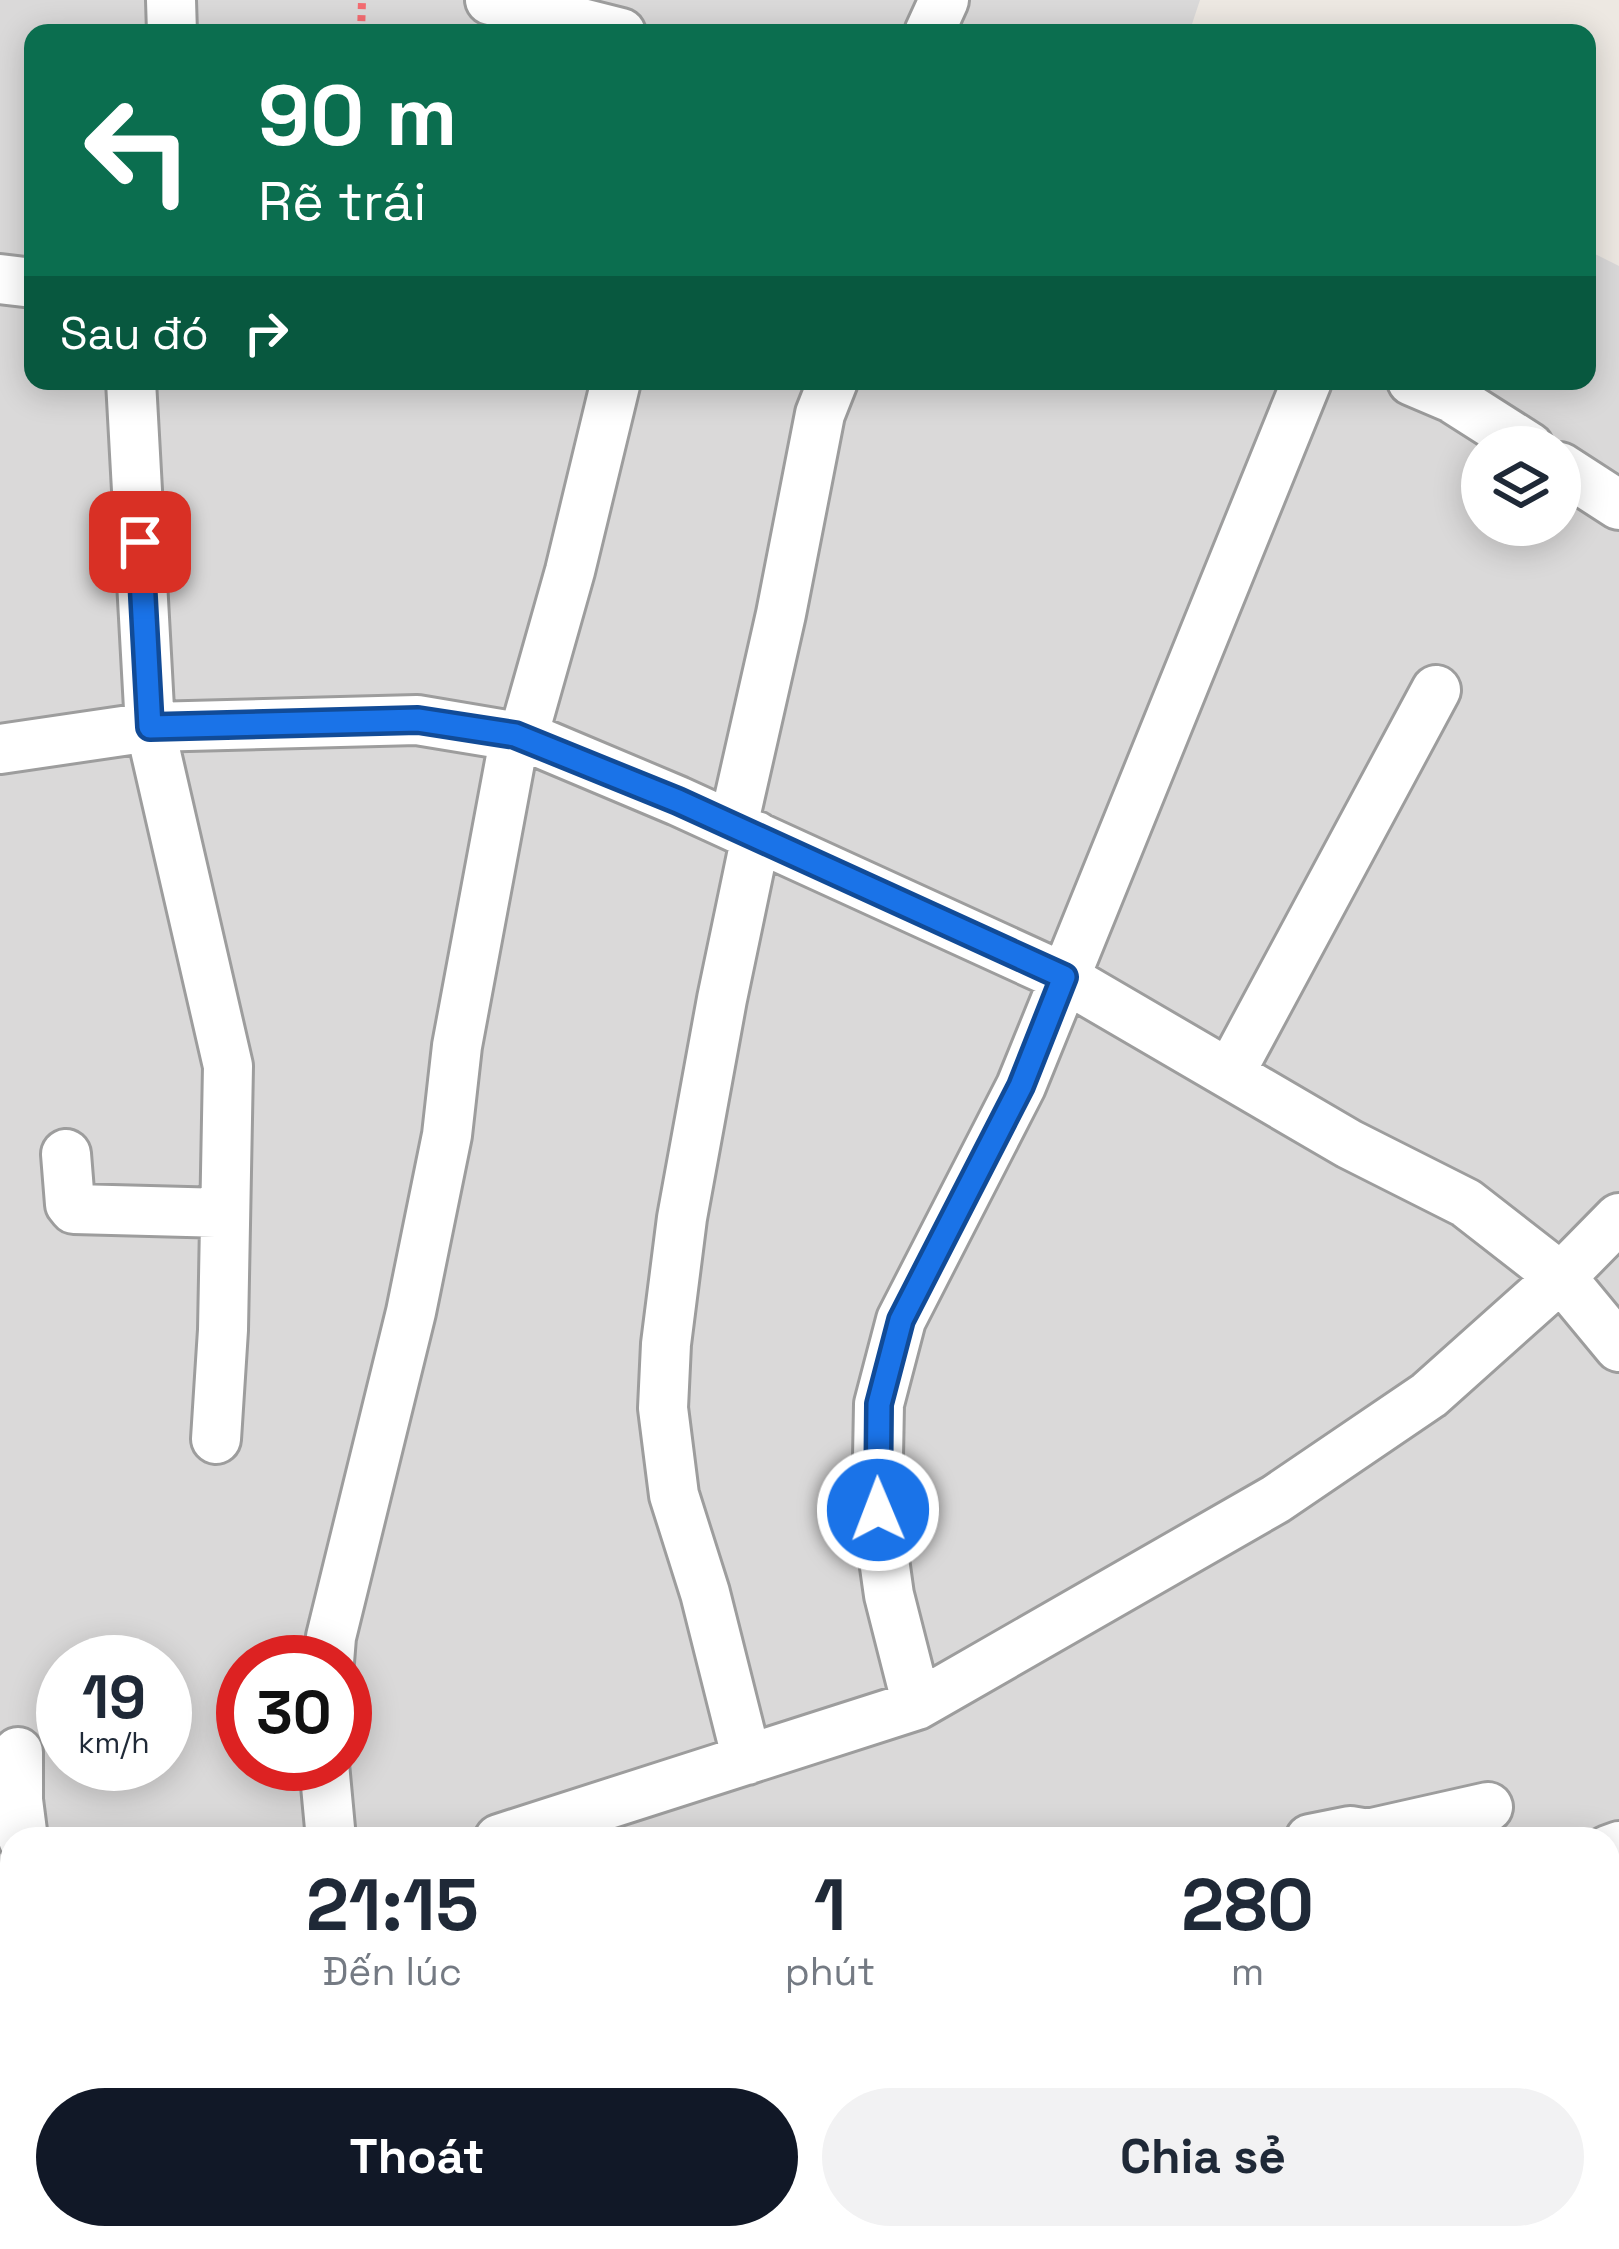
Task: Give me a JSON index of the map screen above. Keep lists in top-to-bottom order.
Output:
{
  "page": {
    "turn": ["90 m", "Rẽ trái"],
    "then": "Sau đó",
    "speed": "19 km/h",
    "limit": "30",
    "eta": [
      "21:15",
      "Đến lúc",
      "1",
      "phút",
      "280",
      "m"
    ],
    "buttons": ["Thoát", "Chia sẻ"]
  }
}
